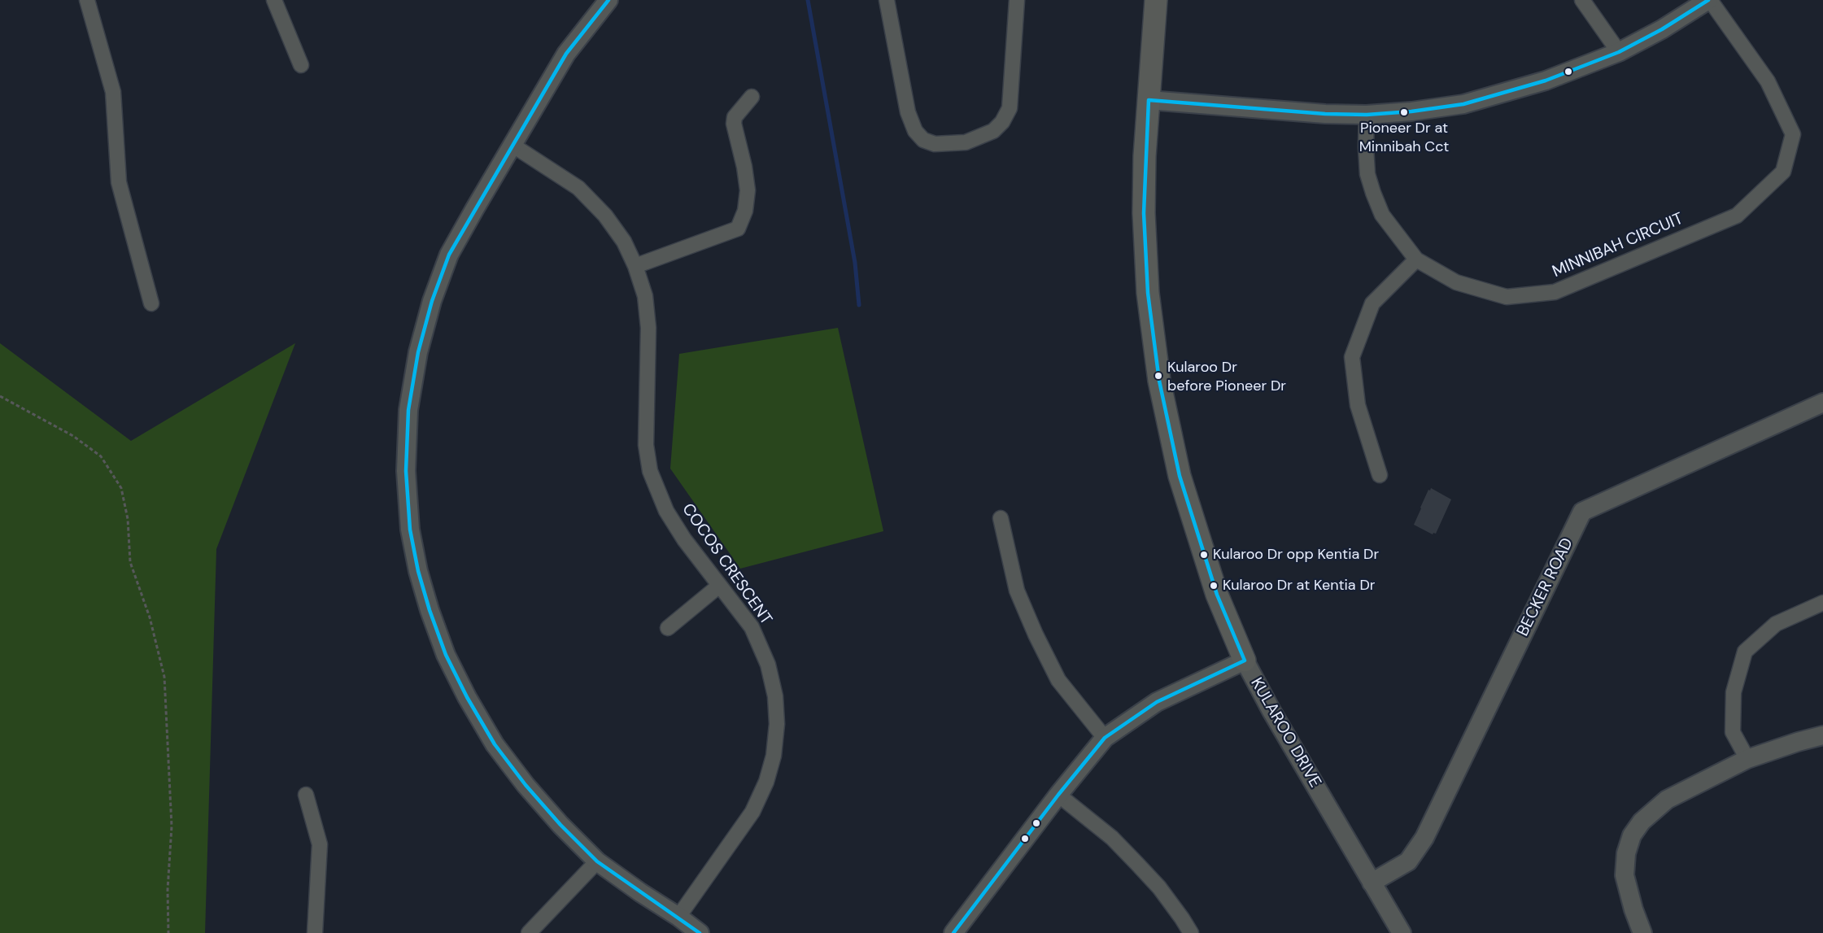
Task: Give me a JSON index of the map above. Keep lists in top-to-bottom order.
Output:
{
  "streets": {
    "main road": ["KULAROO DRIVE"],
    "street": ["MINNIBAH CIRCUIT", "COCOS CRESCENT", "BECKER ROAD"]
  },
  "crossings": [
    ["BECKER ROAD", "KULAROO DRIVE"]
  ],
  "places": [
    "Pioneer Dr at Minnibah Cct",
    "Kularoo Dr before Pioneer Dr",
    "Kularoo Dr opp Kentia Dr",
    "Kularoo Dr at Kentia Dr"
  ]
}
